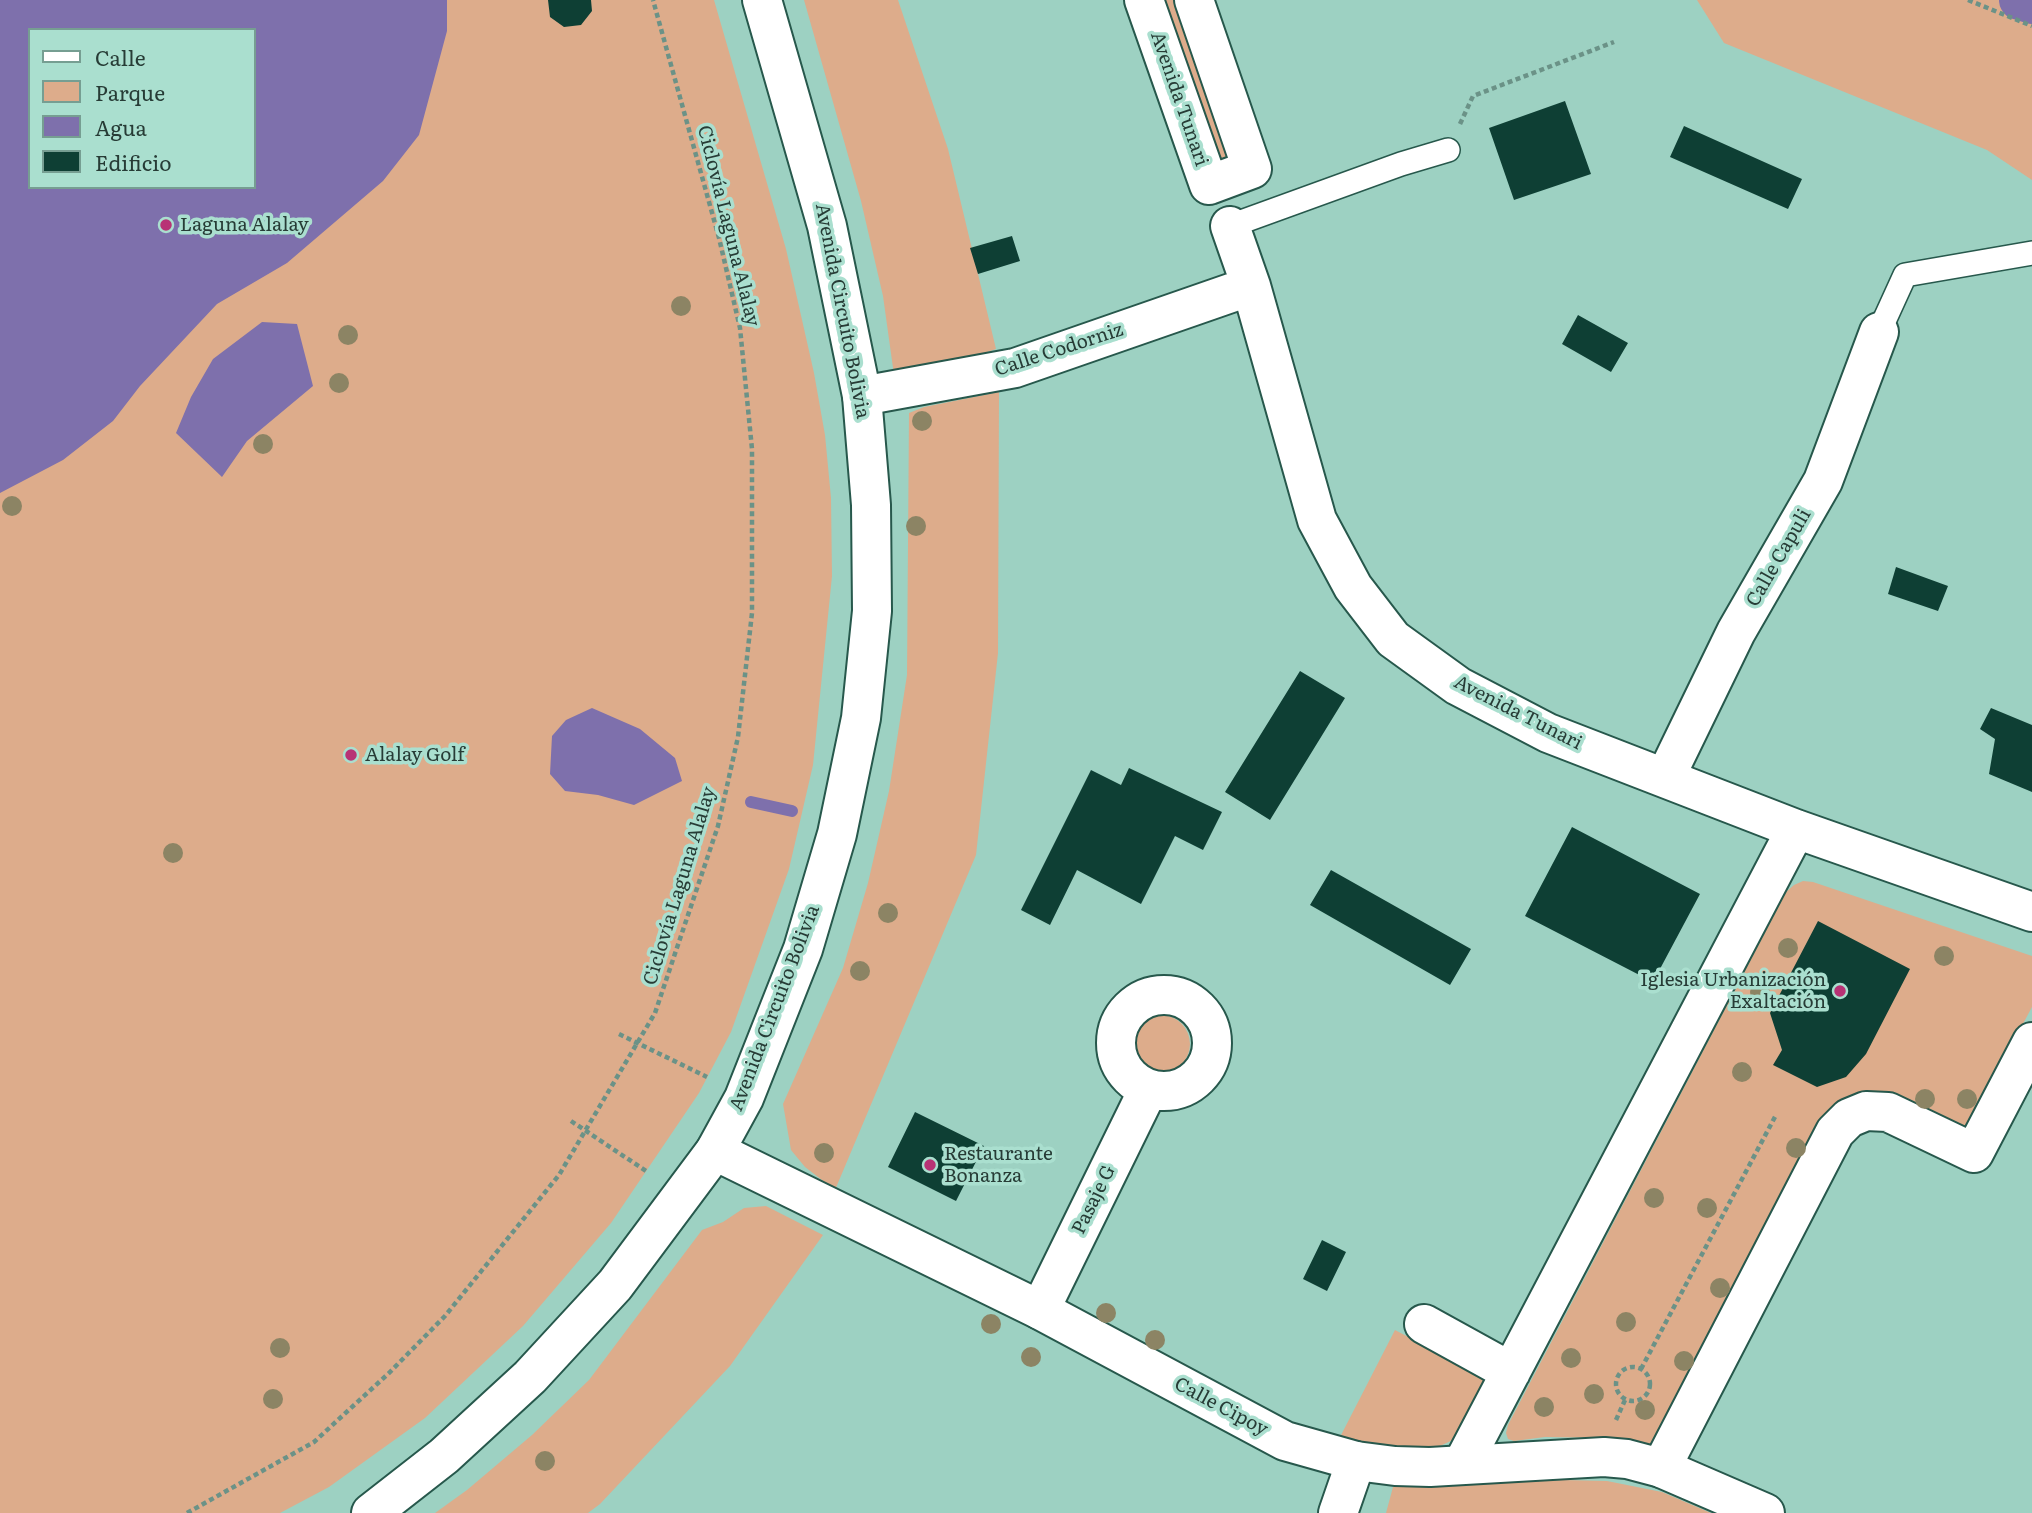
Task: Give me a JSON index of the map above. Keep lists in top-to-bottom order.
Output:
{
  "streets": {
    "street": [
      "Avenida Tunari",
      "Avenida Circuito Bolivia",
      "Calle Codorniz",
      "Calle Capuli",
      "Pasaje G",
      "Calle Cipoy"
    ],
    "path": ["Ciclovía Laguna Alalay"]
  },
  "crossings": [
    ["Avenida Tunari", "Calle Codorniz"],
    ["Avenida Tunari", "Calle Capuli"],
    ["Avenida Circuito Bolivia", "Calle Codorniz"],
    ["Avenida Circuito Bolivia", "Calle Cipoy"],
    ["Pasaje G", "Calle Cipoy"]
  ],
  "places": [
    "Laguna Alalay",
    "Alalay Golf",
    "Iglesia Urbanización Exaltación",
    "Restaurante Bonanza"
  ],
  "legend": [
    "Calle",
    "Parque",
    "Agua",
    "Edificio"
  ]
}
